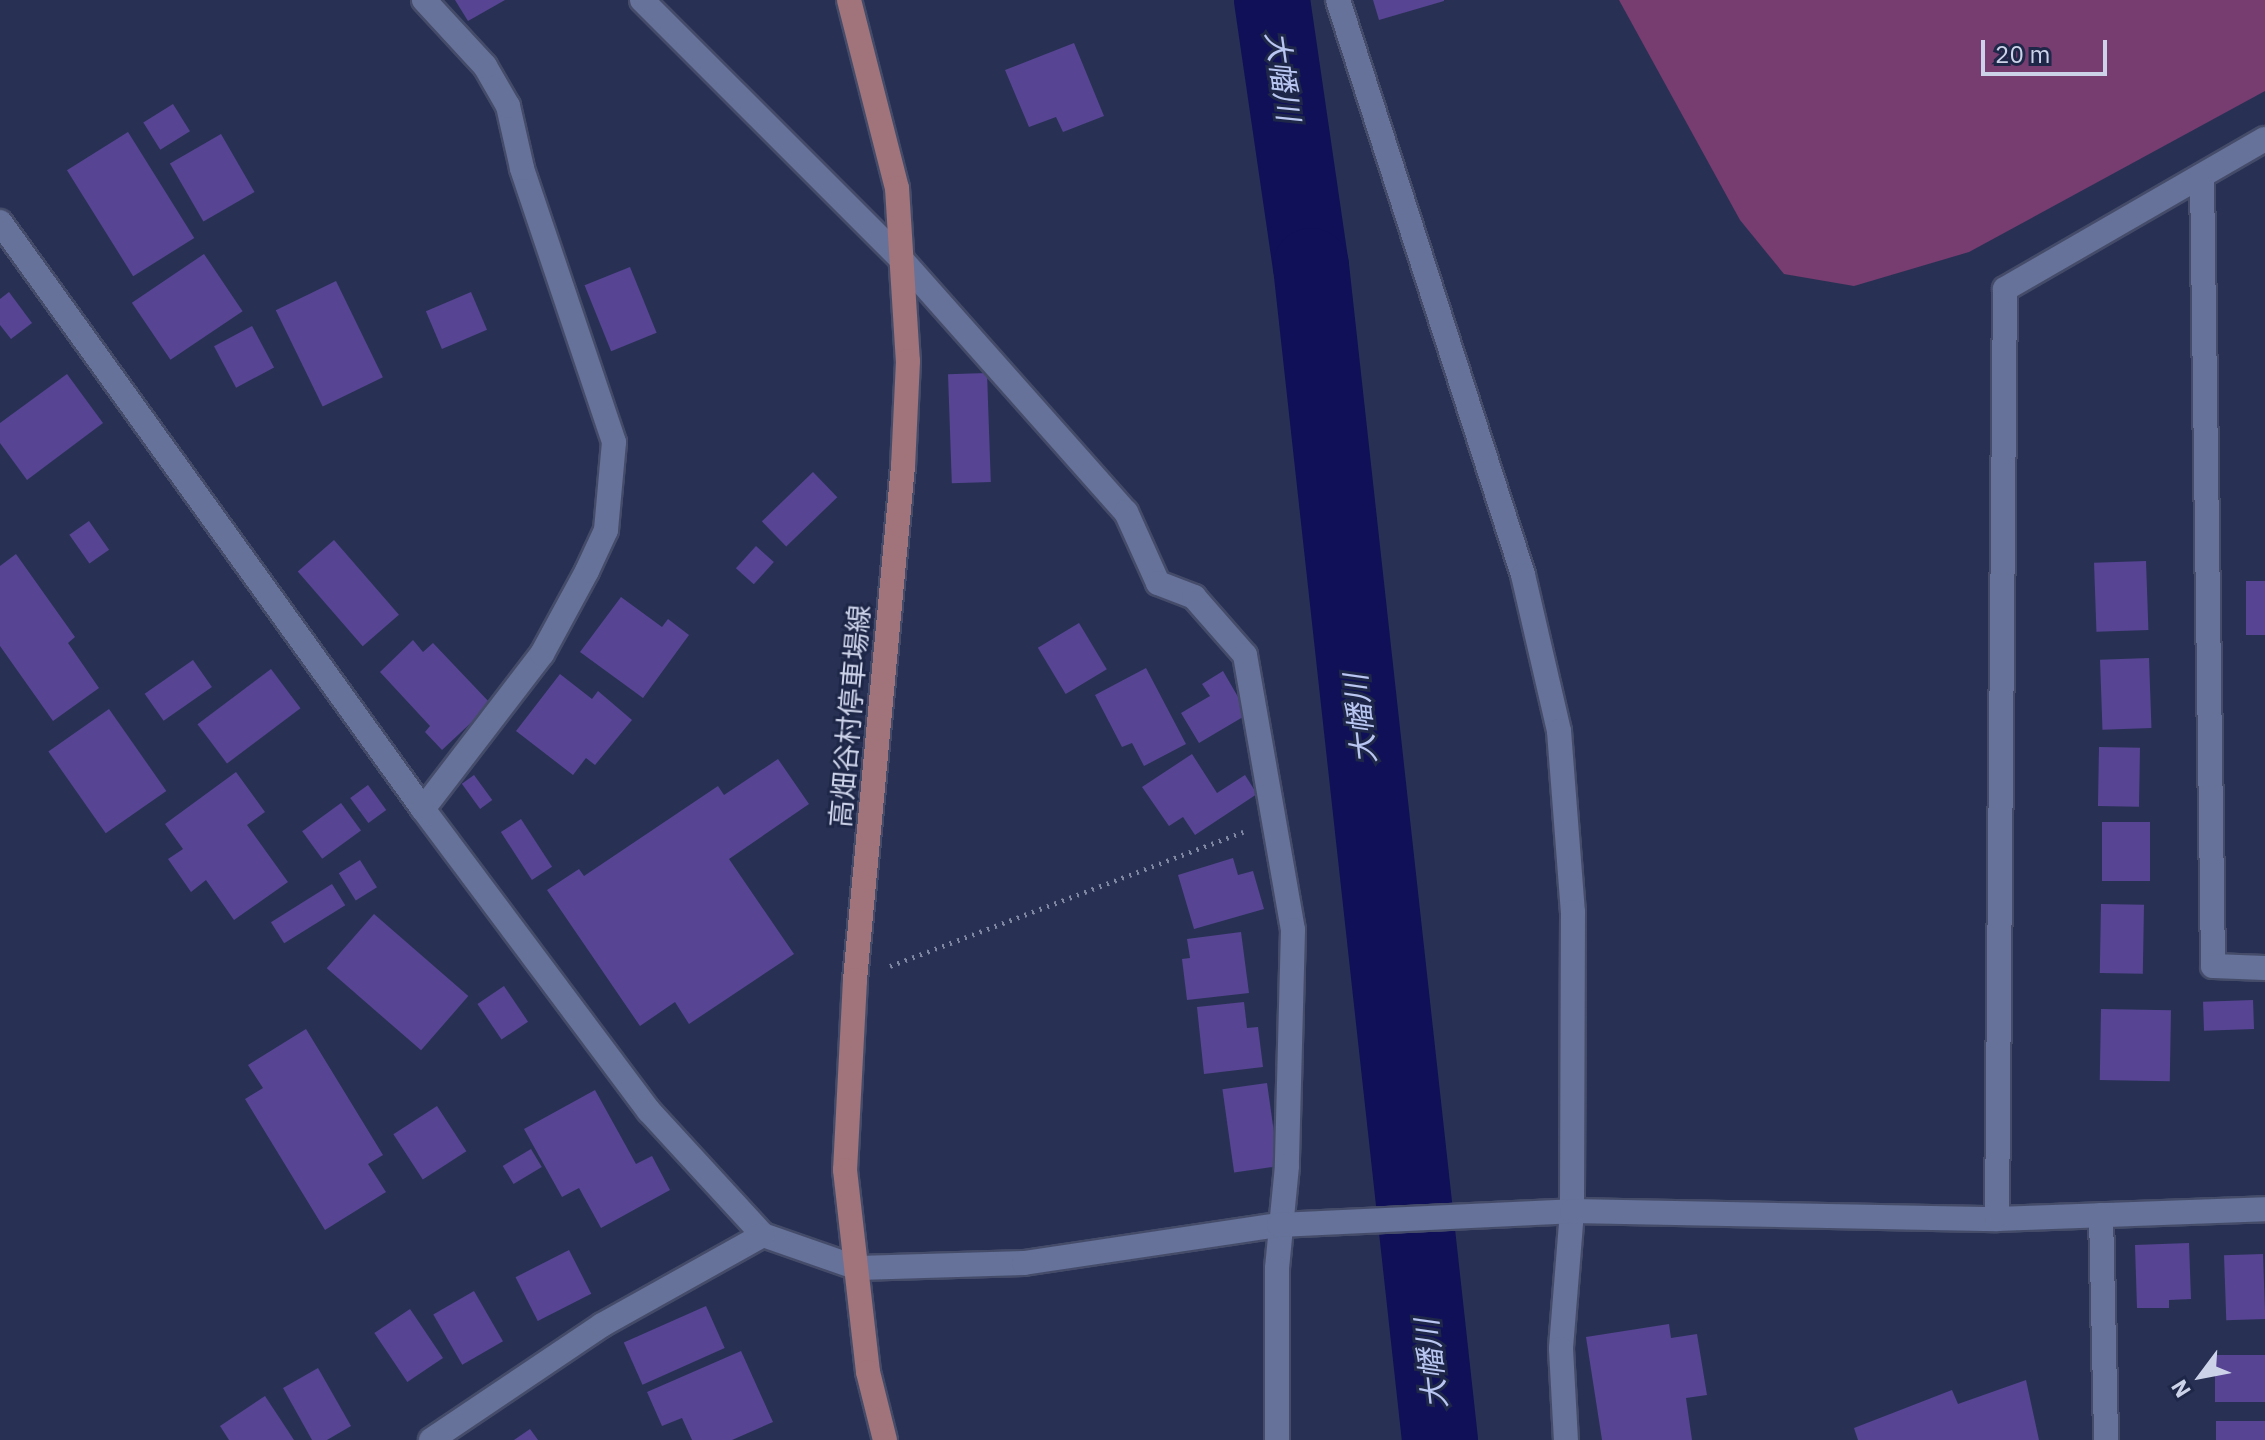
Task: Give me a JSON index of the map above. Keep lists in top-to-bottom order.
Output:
{
  "streets": {
    "main road": ["高畑谷村停車場線"]
  },
  "water": ["大幡川"],
  "scale_bar": "20 m",
  "north": "bottom left"
}
